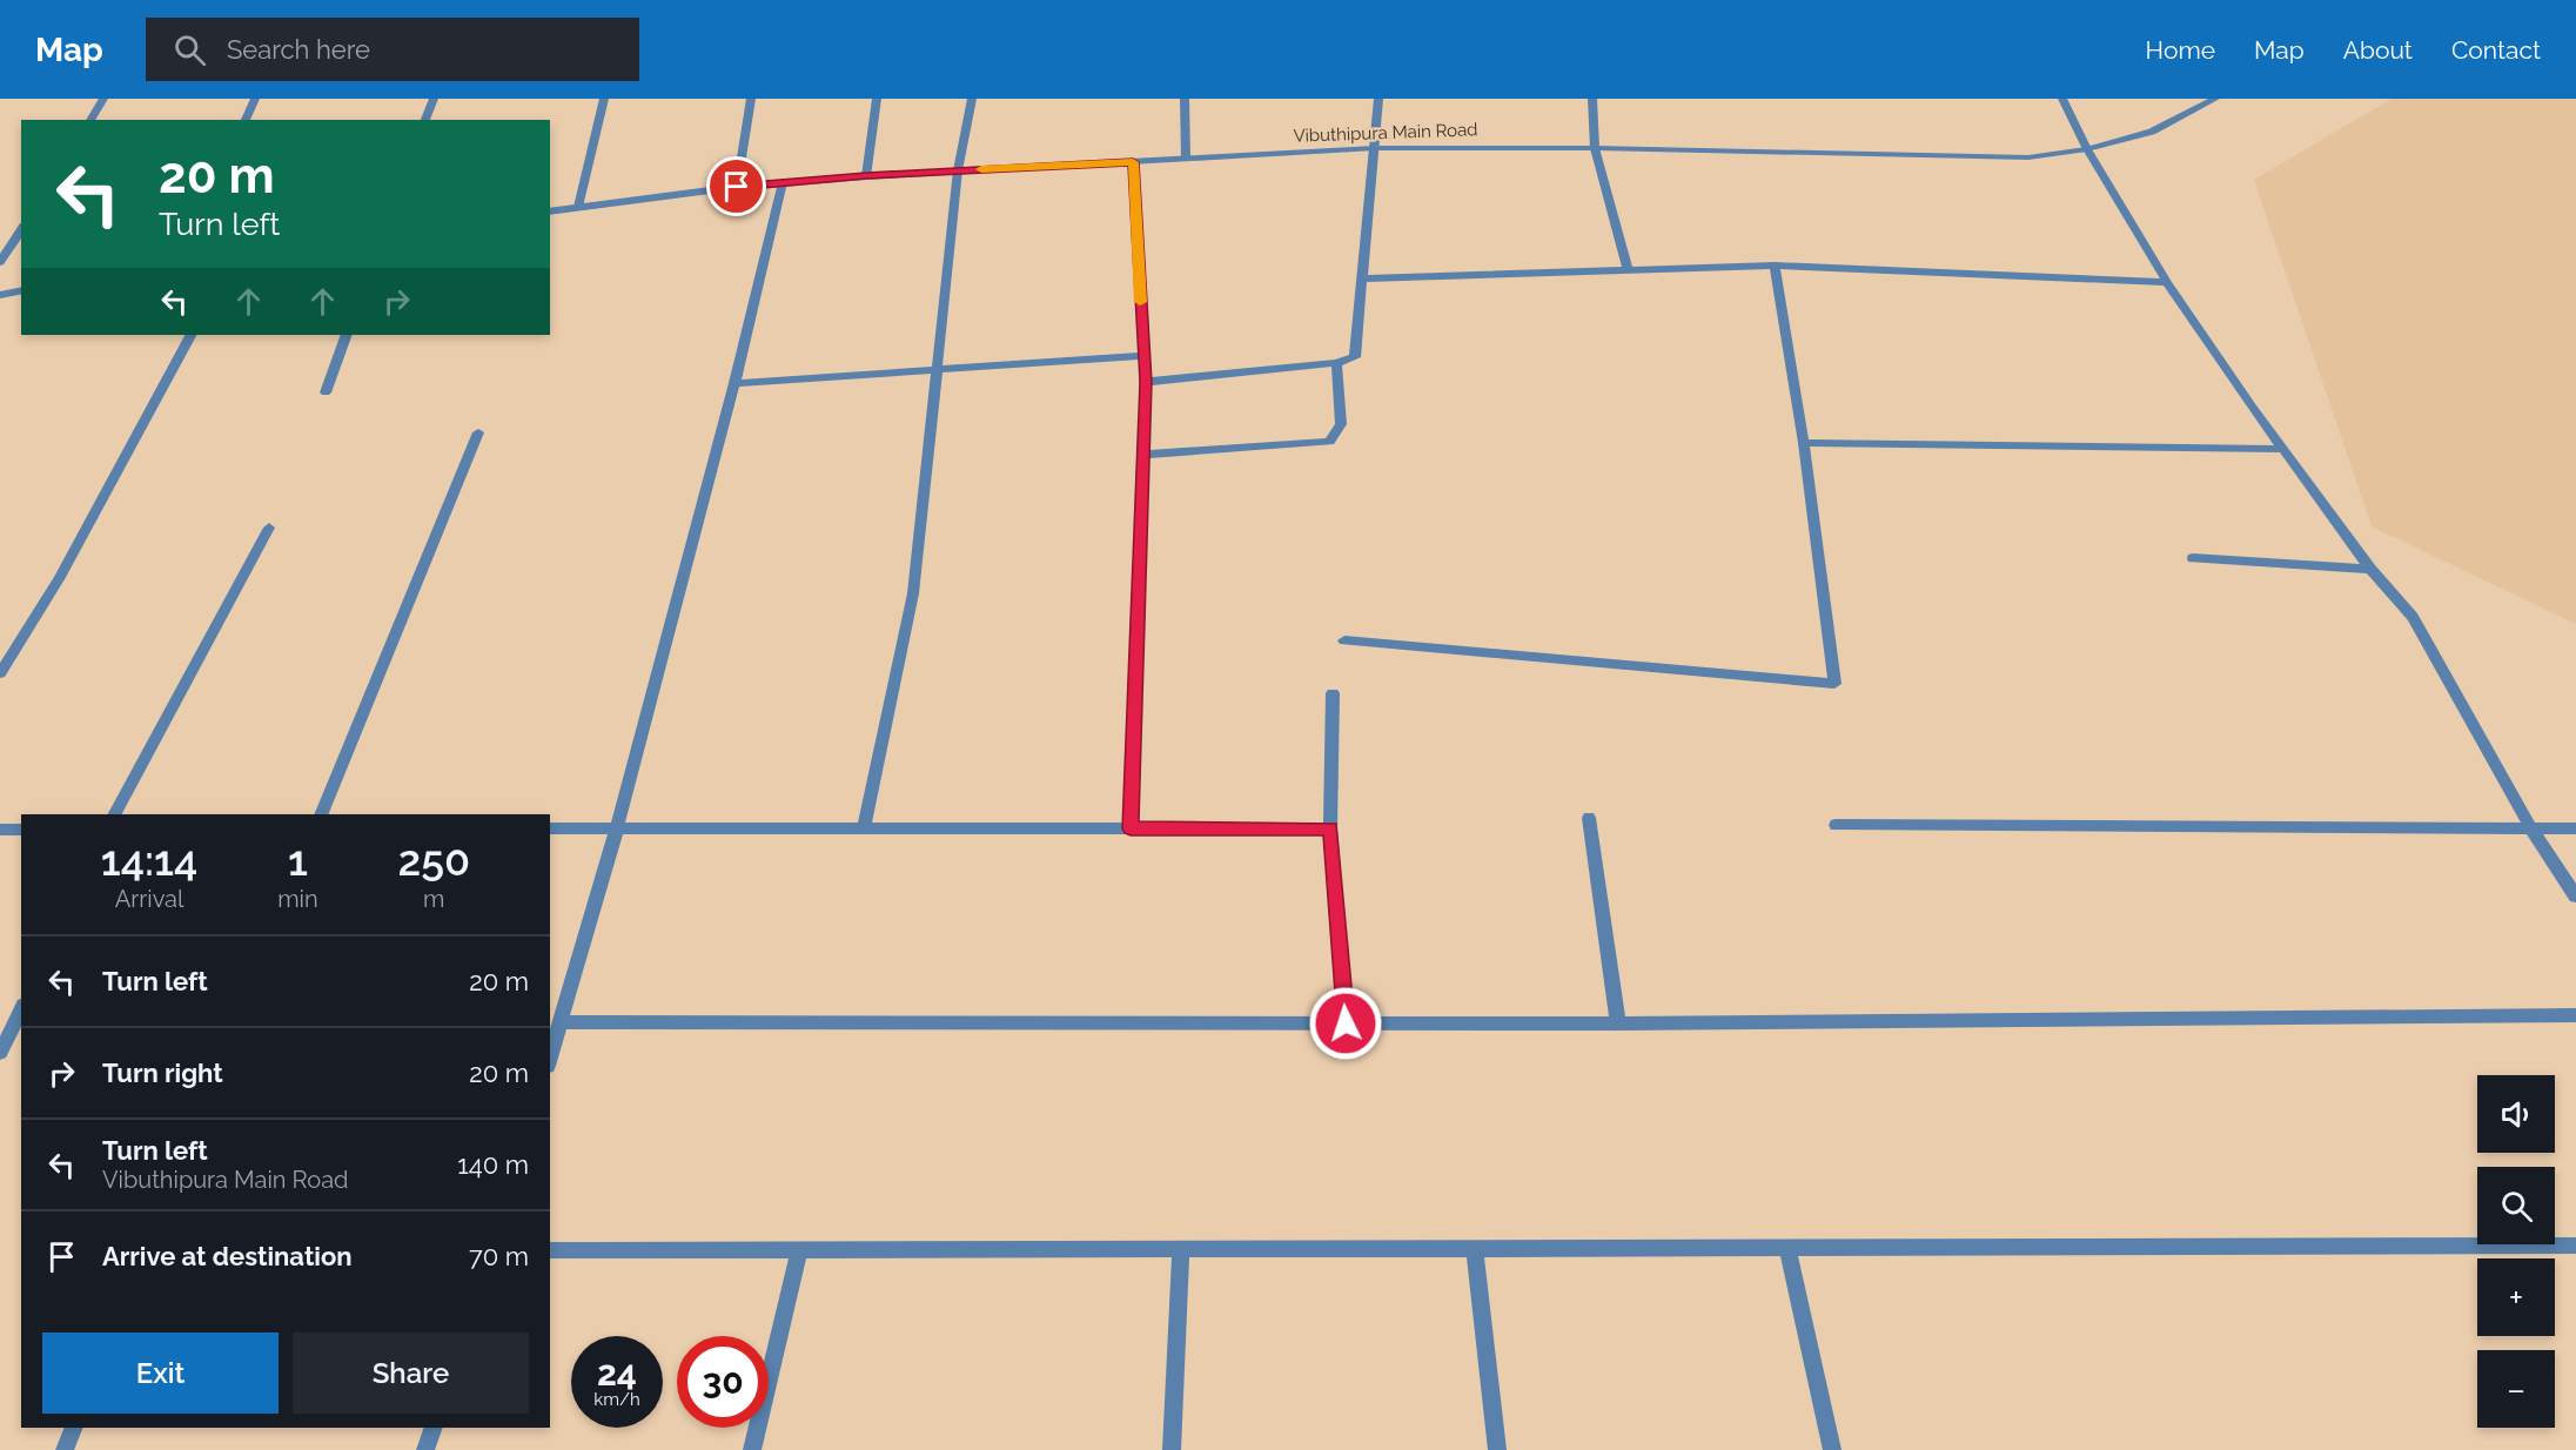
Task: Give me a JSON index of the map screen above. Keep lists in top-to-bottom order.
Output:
{
  "streets": {
    "street": ["Vibuthipura Main Road"]
  },
  "page": {
    "header": "Map",
    "search": "Search here",
    "nav": [
      "Home",
      "Map",
      "About",
      "Contact"
    ],
    "turn": ["20 m", "Turn left"],
    "eta": [
      "14:14",
      "Arrival",
      "1",
      "min",
      "250",
      "m"
    ],
    "list": [
      {
        "name": "Turn left",
        "value": "20 m"
      },
      {
        "name": "Turn right",
        "value": "20 m"
      },
      {
        "name": "Turn left",
        "note": "Vibuthipura Main Road",
        "value": "140 m"
      },
      {
        "name": "Arrive at destination",
        "value": "70 m"
      }
    ],
    "map_buttons": ["+", "−"],
    "buttons": ["Exit", "Share"],
    "speed": "24 km/h",
    "limit": "30"
  }
}
